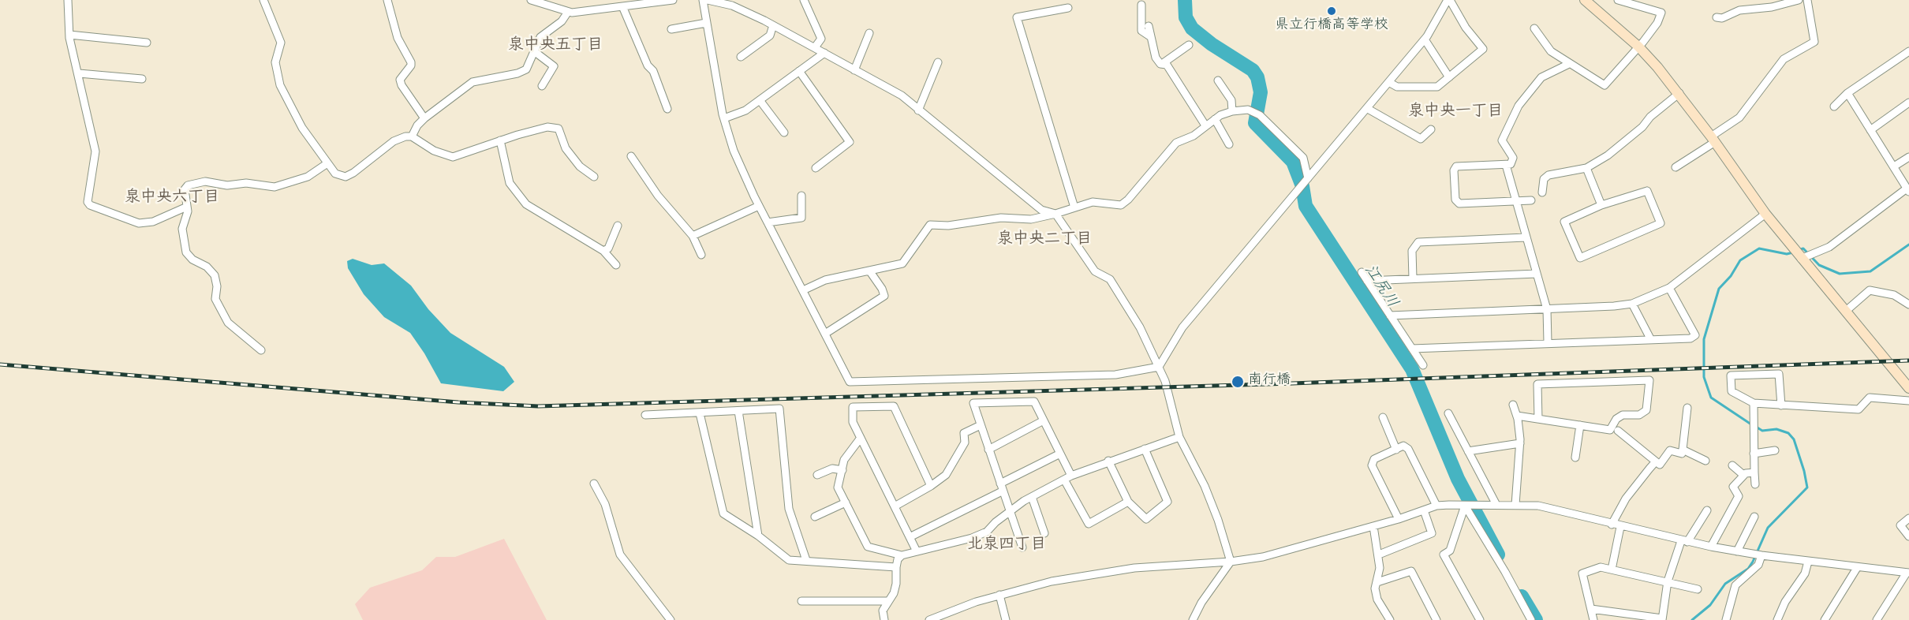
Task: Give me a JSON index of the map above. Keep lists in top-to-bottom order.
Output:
{
  "districts": [
    "泉中央五丁目",
    "泉中央一丁目",
    "泉中央六丁目",
    "泉中央二丁目",
    "北泉四丁目"
  ],
  "water": ["江尻川"],
  "places": ["県立行橋高等学校", "南行橋"]
}
